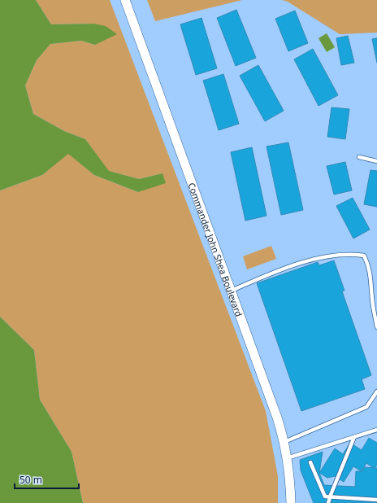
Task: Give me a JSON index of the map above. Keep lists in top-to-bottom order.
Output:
{
  "streets": {
    "street": ["Commander John Shea Boulevard"]
  },
  "scale_bar": "50 m"
}
